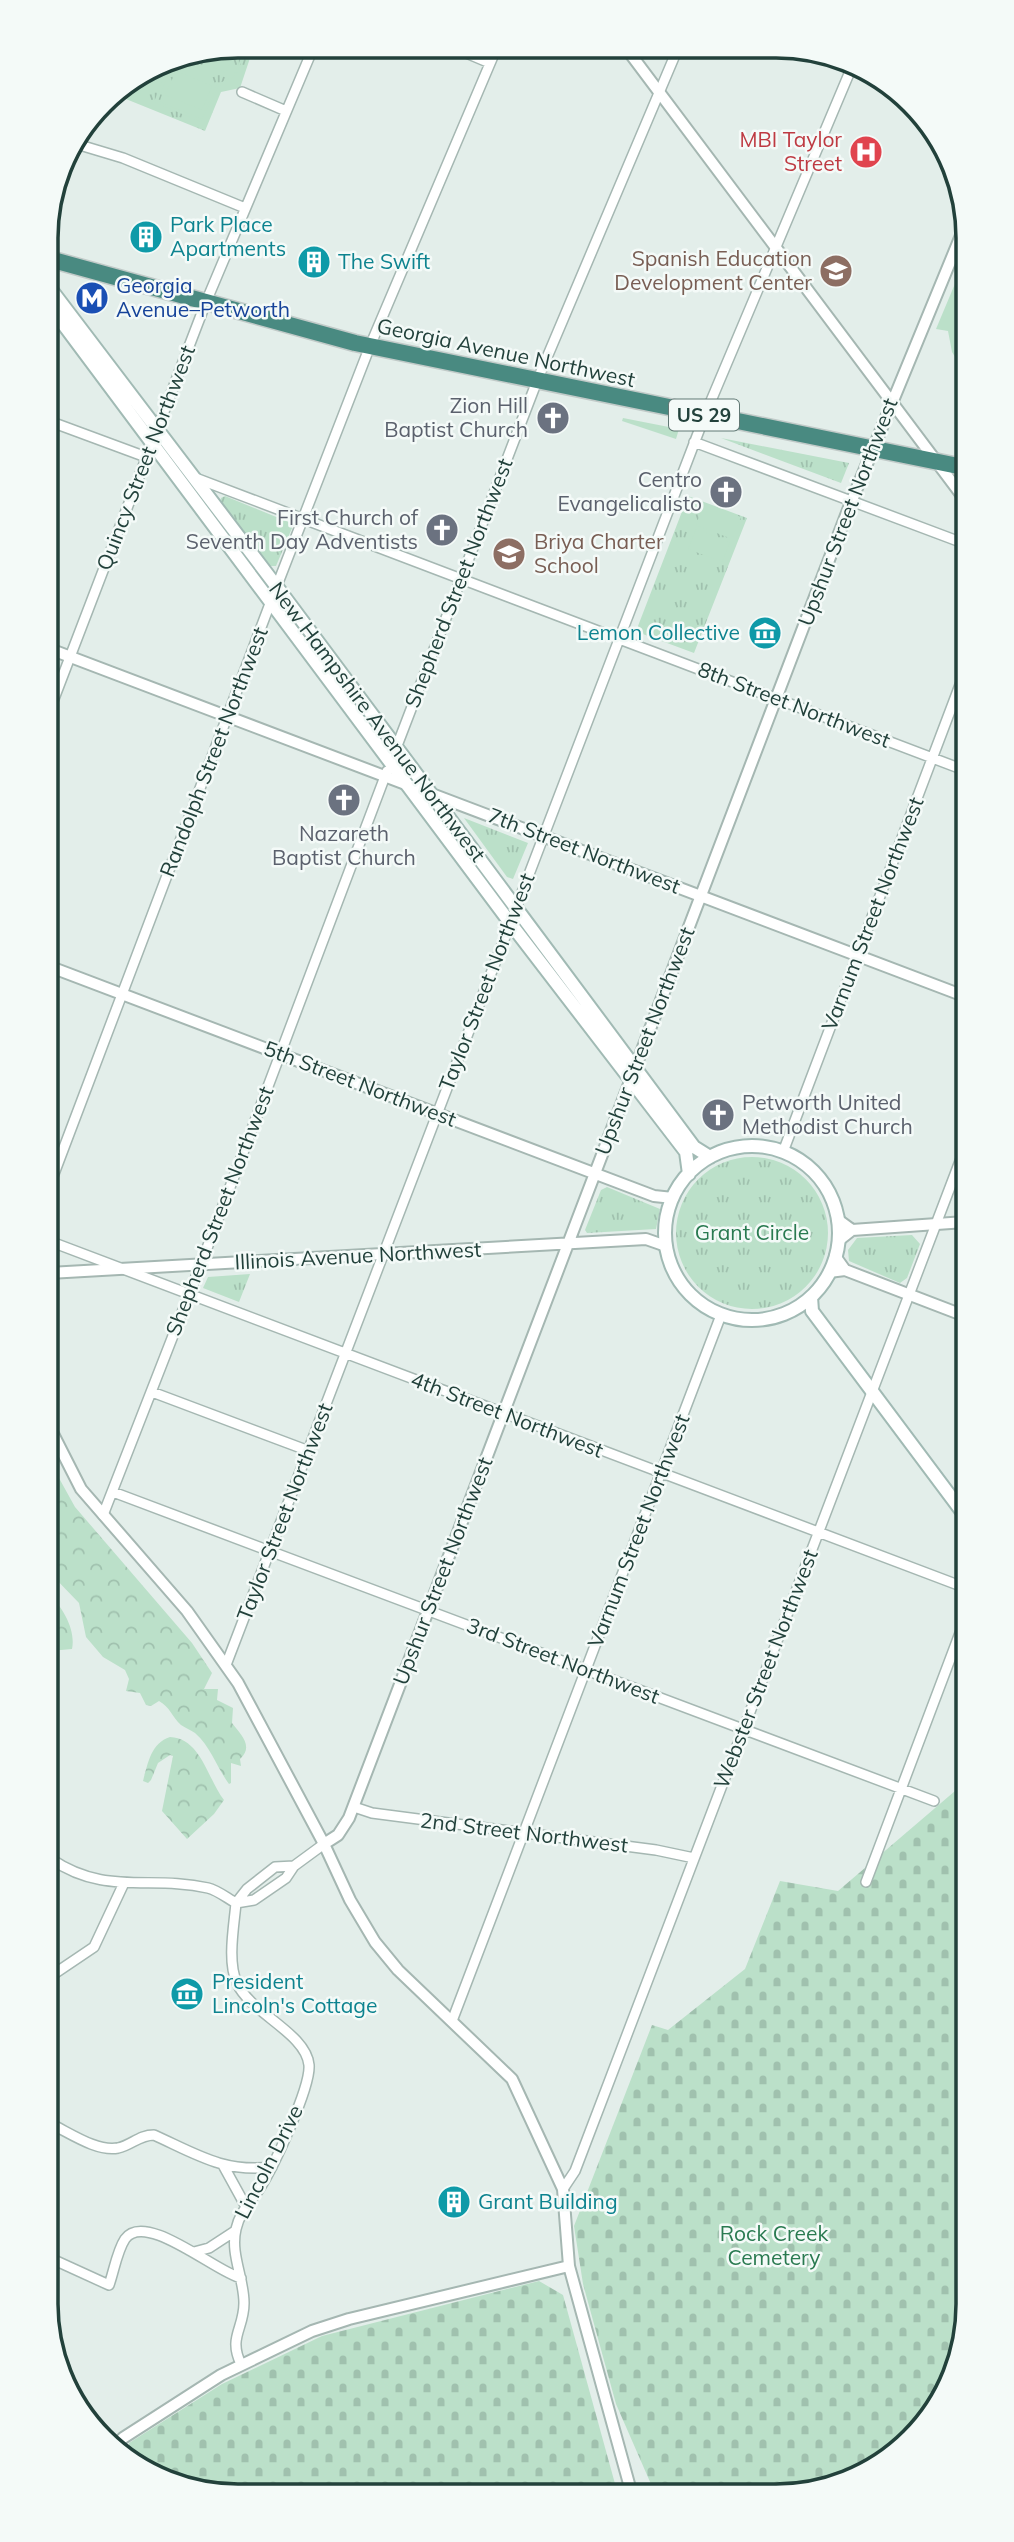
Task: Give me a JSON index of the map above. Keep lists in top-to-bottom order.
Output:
{
  "streets": {
    "highway": ["Georgia Avenue Northwest", "US 29"],
    "main road": ["New Hampshire Avenue Northwest"],
    "street": [
      "Quincy Street Northwest",
      "Upshur Street Northwest",
      "Shepherd Street Northwest",
      "8th Street Northwest",
      "Randolph Street Northwest",
      "7th Street Northwest",
      "Varnum Street Northwest",
      "Taylor Street Northwest",
      "5th Street Northwest",
      "Illinois Avenue Northwest",
      "4th Street Northwest",
      "3rd Street Northwest",
      "Webster Street Northwest",
      "2nd Street Northwest",
      "Lincoln Drive"
    ]
  },
  "crossings": [
    ["Georgia Avenue Northwest", "Quincy Street Northwest"],
    ["Georgia Avenue Northwest", "Upshur Street Northwest"],
    ["Georgia Avenue Northwest", "Shepherd Street Northwest"],
    ["Georgia Avenue Northwest", "Randolph Street Northwest"],
    ["Georgia Avenue Northwest", "Taylor Street Northwest"],
    ["Quincy Street Northwest", "New Hampshire Avenue Northwest"],
    ["Quincy Street Northwest", "7th Street Northwest"],
    ["Upshur Street Northwest", "8th Street Northwest"],
    ["Upshur Street Northwest", "New Hampshire Avenue Northwest"],
    ["Upshur Street Northwest", "7th Street Northwest"],
    ["Upshur Street Northwest", "5th Street Northwest"],
    ["Upshur Street Northwest", "Illinois Avenue Northwest"],
    ["Upshur Street Northwest", "4th Street Northwest"],
    ["Upshur Street Northwest", "3rd Street Northwest"],
    ["Upshur Street Northwest", "2nd Street Northwest"],
    ["Shepherd Street Northwest", "8th Street Northwest"],
    ["Shepherd Street Northwest", "New Hampshire Avenue Northwest"],
    ["Shepherd Street Northwest", "7th Street Northwest"],
    ["Shepherd Street Northwest", "5th Street Northwest"],
    ["Shepherd Street Northwest", "Illinois Avenue Northwest"],
    ["Shepherd Street Northwest", "4th Street Northwest"],
    ["Shepherd Street Northwest", "3rd Street Northwest"],
    ["8th Street Northwest", "New Hampshire Avenue Northwest"],
    ["8th Street Northwest", "Randolph Street Northwest"],
    ["8th Street Northwest", "Varnum Street Northwest"],
    ["8th Street Northwest", "Taylor Street Northwest"],
    ["New Hampshire Avenue Northwest", "Randolph Street Northwest"],
    ["New Hampshire Avenue Northwest", "7th Street Northwest"],
    ["New Hampshire Avenue Northwest", "Varnum Street Northwest"],
    ["New Hampshire Avenue Northwest", "Taylor Street Northwest"],
    ["New Hampshire Avenue Northwest", "5th Street Northwest"],
    ["New Hampshire Avenue Northwest", "Illinois Avenue Northwest"],
    ["Randolph Street Northwest", "7th Street Northwest"],
    ["Randolph Street Northwest", "5th Street Northwest"],
    ["7th Street Northwest", "Varnum Street Northwest"],
    ["7th Street Northwest", "Taylor Street Northwest"],
    ["Varnum Street Northwest", "5th Street Northwest"],
    ["Varnum Street Northwest", "Illinois Avenue Northwest"],
    ["Varnum Street Northwest", "4th Street Northwest"],
    ["Varnum Street Northwest", "3rd Street Northwest"],
    ["Varnum Street Northwest", "2nd Street Northwest"],
    ["Taylor Street Northwest", "5th Street Northwest"],
    ["Taylor Street Northwest", "Illinois Avenue Northwest"],
    ["Taylor Street Northwest", "4th Street Northwest"],
    ["Taylor Street Northwest", "3rd Street Northwest"],
    ["5th Street Northwest", "Illinois Avenue Northwest"],
    ["Illinois Avenue Northwest", "4th Street Northwest"],
    ["4th Street Northwest", "Webster Street Northwest"],
    ["3rd Street Northwest", "Webster Street Northwest"],
    ["Webster Street Northwest", "2nd Street Northwest"]
  ],
  "parks": ["Grant Circle", "Rock Creek Cemetery"],
  "places": {
    "hospital": ["MBI Taylor Street"],
    "building": ["Park Place Apartments", "The Swift", "Grant Building"],
    "school or university": ["Spanish Education Development Center", "Briya Charter School"],
    "metro station": ["Georgia Avenue–Petworth"],
    "church": [
      "Zion Hill Baptist Church",
      "Centro Evangelicalisto",
      "First Church of Seventh Day Adventists",
      "Nazareth Baptist Church",
      "Petworth United Methodist Church"
    ],
    "museum": ["Lemon Collective", "President Lincoln's Cottage"]
  }
}
